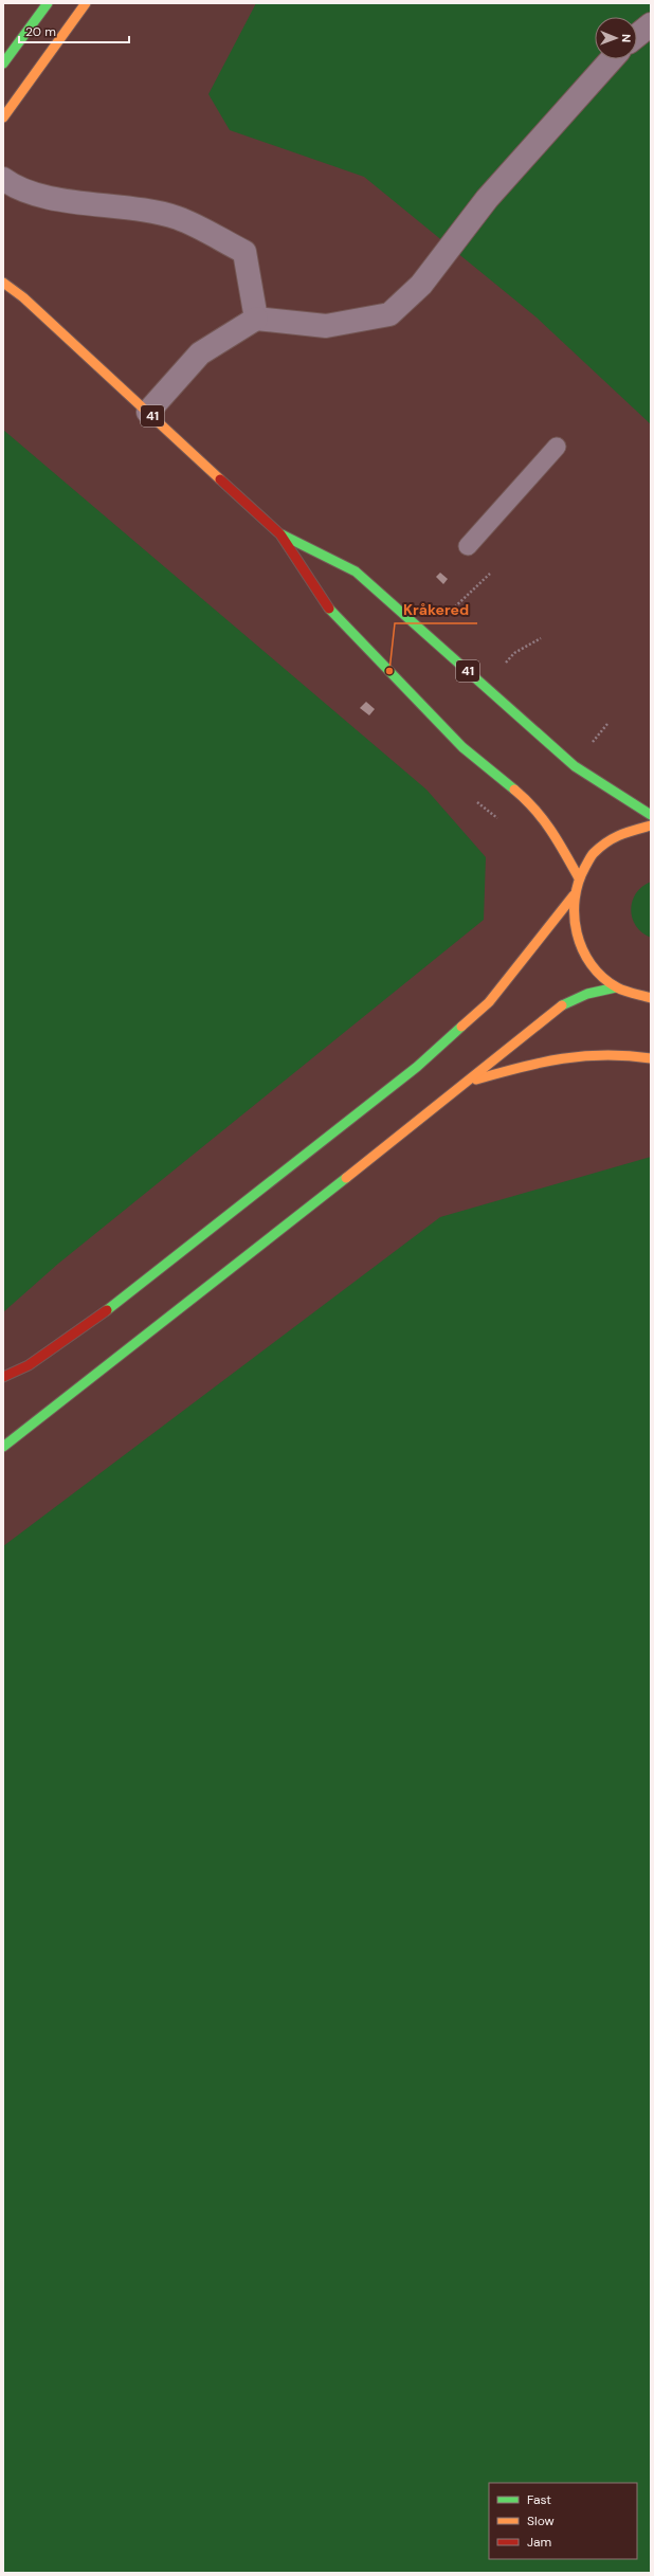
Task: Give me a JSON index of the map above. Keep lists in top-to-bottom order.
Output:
{
  "streets": {
    "main road": ["41"]
  },
  "places": ["Kråkered"],
  "legend": ["Fast", "Slow", "Jam"],
  "scale_bar": "20 m",
  "north": "right"
}
